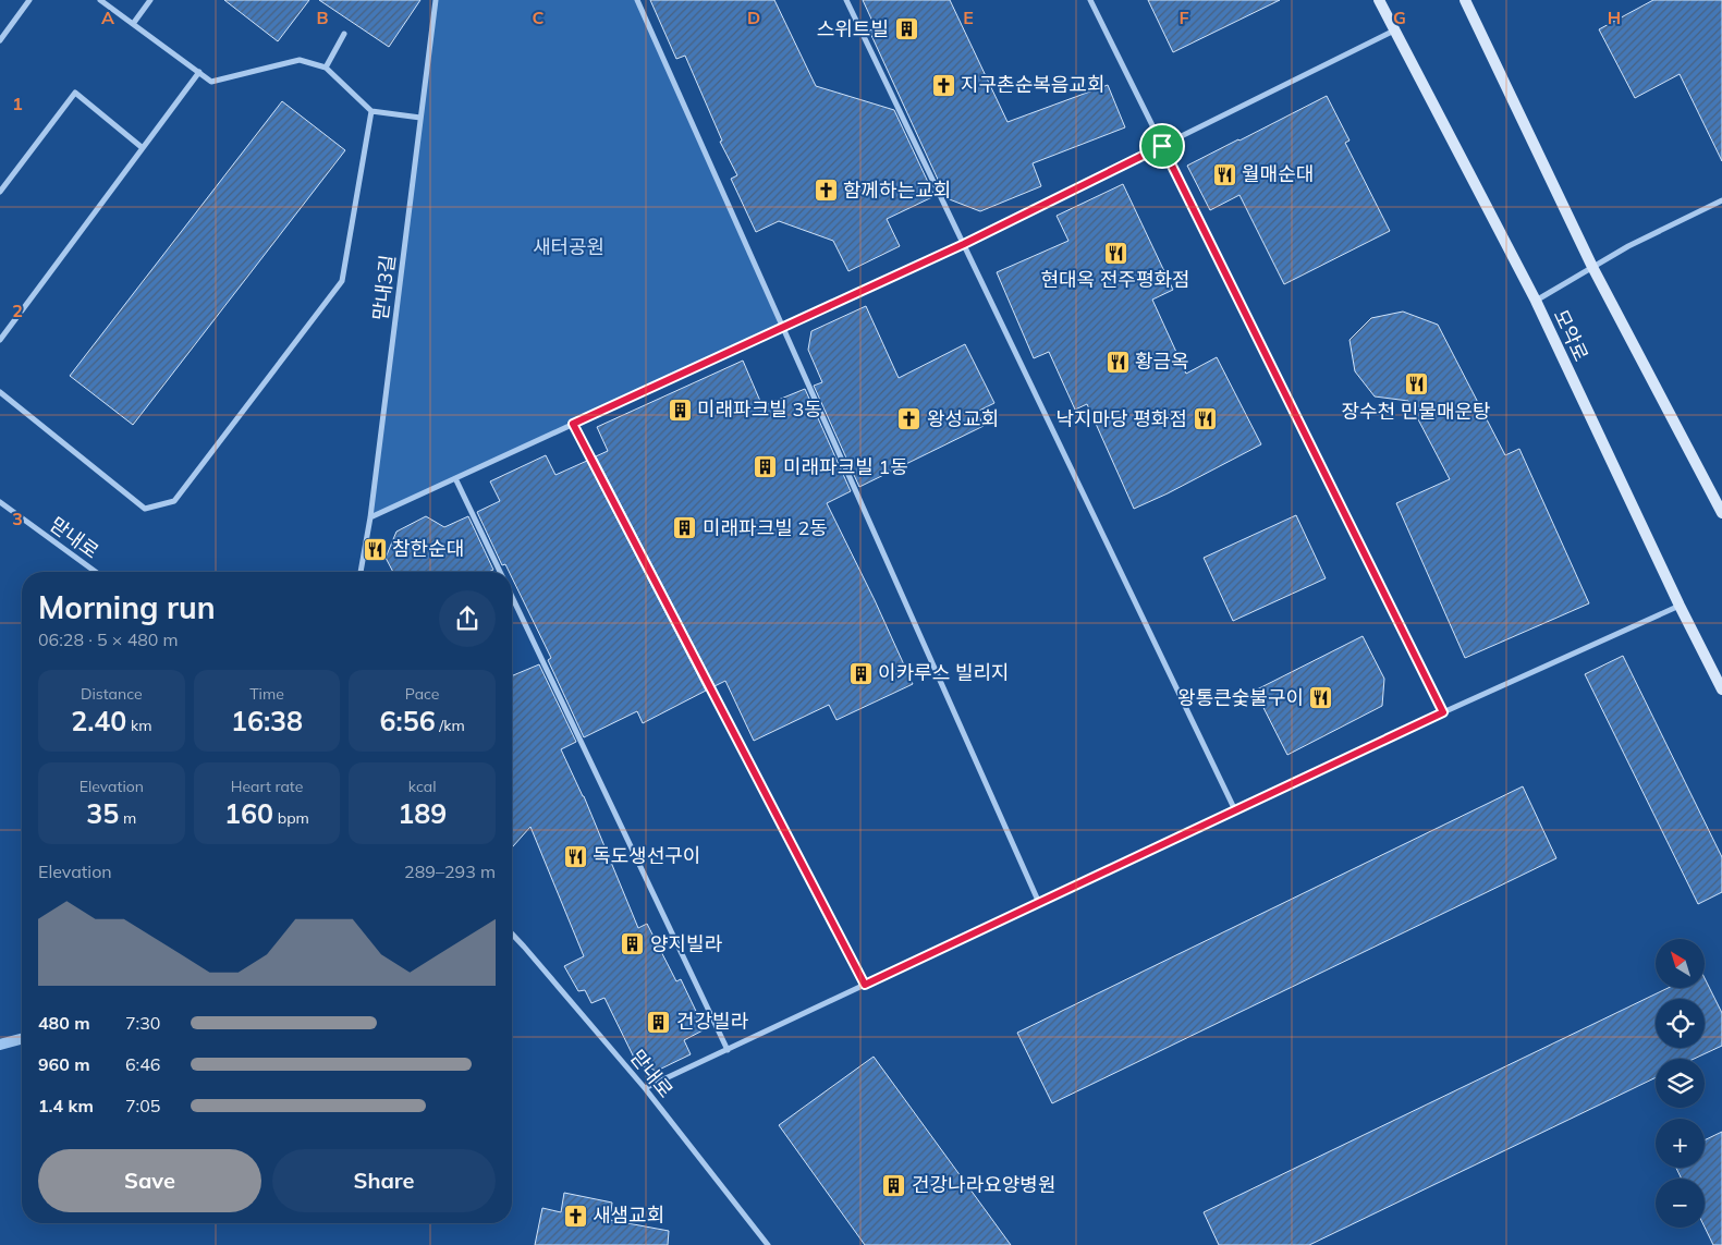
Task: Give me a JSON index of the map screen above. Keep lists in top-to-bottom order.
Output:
{
  "streets": {
    "street": ["맏내3길", "모악로", "맏내로"]
  },
  "parks": ["새터공원"],
  "places": {
    "building": [
      "스위트빌",
      "미래파크빌 3동",
      "미래파크빌 1동",
      "미래파크빌 2동",
      "이카루스 빌리지",
      "양지빌라",
      "건강빌라",
      "건강나라요양병원"
    ],
    "church": [
      "지구촌순복음교회",
      "함께하는교회",
      "왕성교회",
      "새샘교회"
    ],
    "restaurant": [
      "월매순대",
      "현대옥 전주평화점",
      "황금옥",
      "장수천 민물매운탕",
      "낙지마당 평화점",
      "참한순대",
      "왕통큰숯불구이",
      "독도생선구이"
    ]
  },
  "north": "top left",
  "page": {
    "heading": ["Morning run", "06:28 · 5 × 480 m"],
    "stats": [
      ["Distance", "2.40 km"],
      ["Time", "16:38"],
      ["Pace", "6:56 /km"],
      ["Elevation", "35 m"],
      ["Heart rate", "160 bpm"],
      ["kcal", "189"]
    ],
    "chart": ["Elevation", "289–293 m"],
    "map_buttons": ["+", "−"],
    "list": [
      {
        "name": "480 m",
        "note": "7:30"
      },
      {
        "name": "960 m",
        "note": "6:46"
      },
      {
        "name": "1.4 km",
        "note": "7:05"
      }
    ],
    "buttons": ["Save", "Share"]
  },
  "grid": {
    "columns": [
      "A",
      "B",
      "C",
      "D",
      "E",
      "F",
      "G",
      "H"
    ],
    "rows": ["1", "2", "3"]
  }
}
